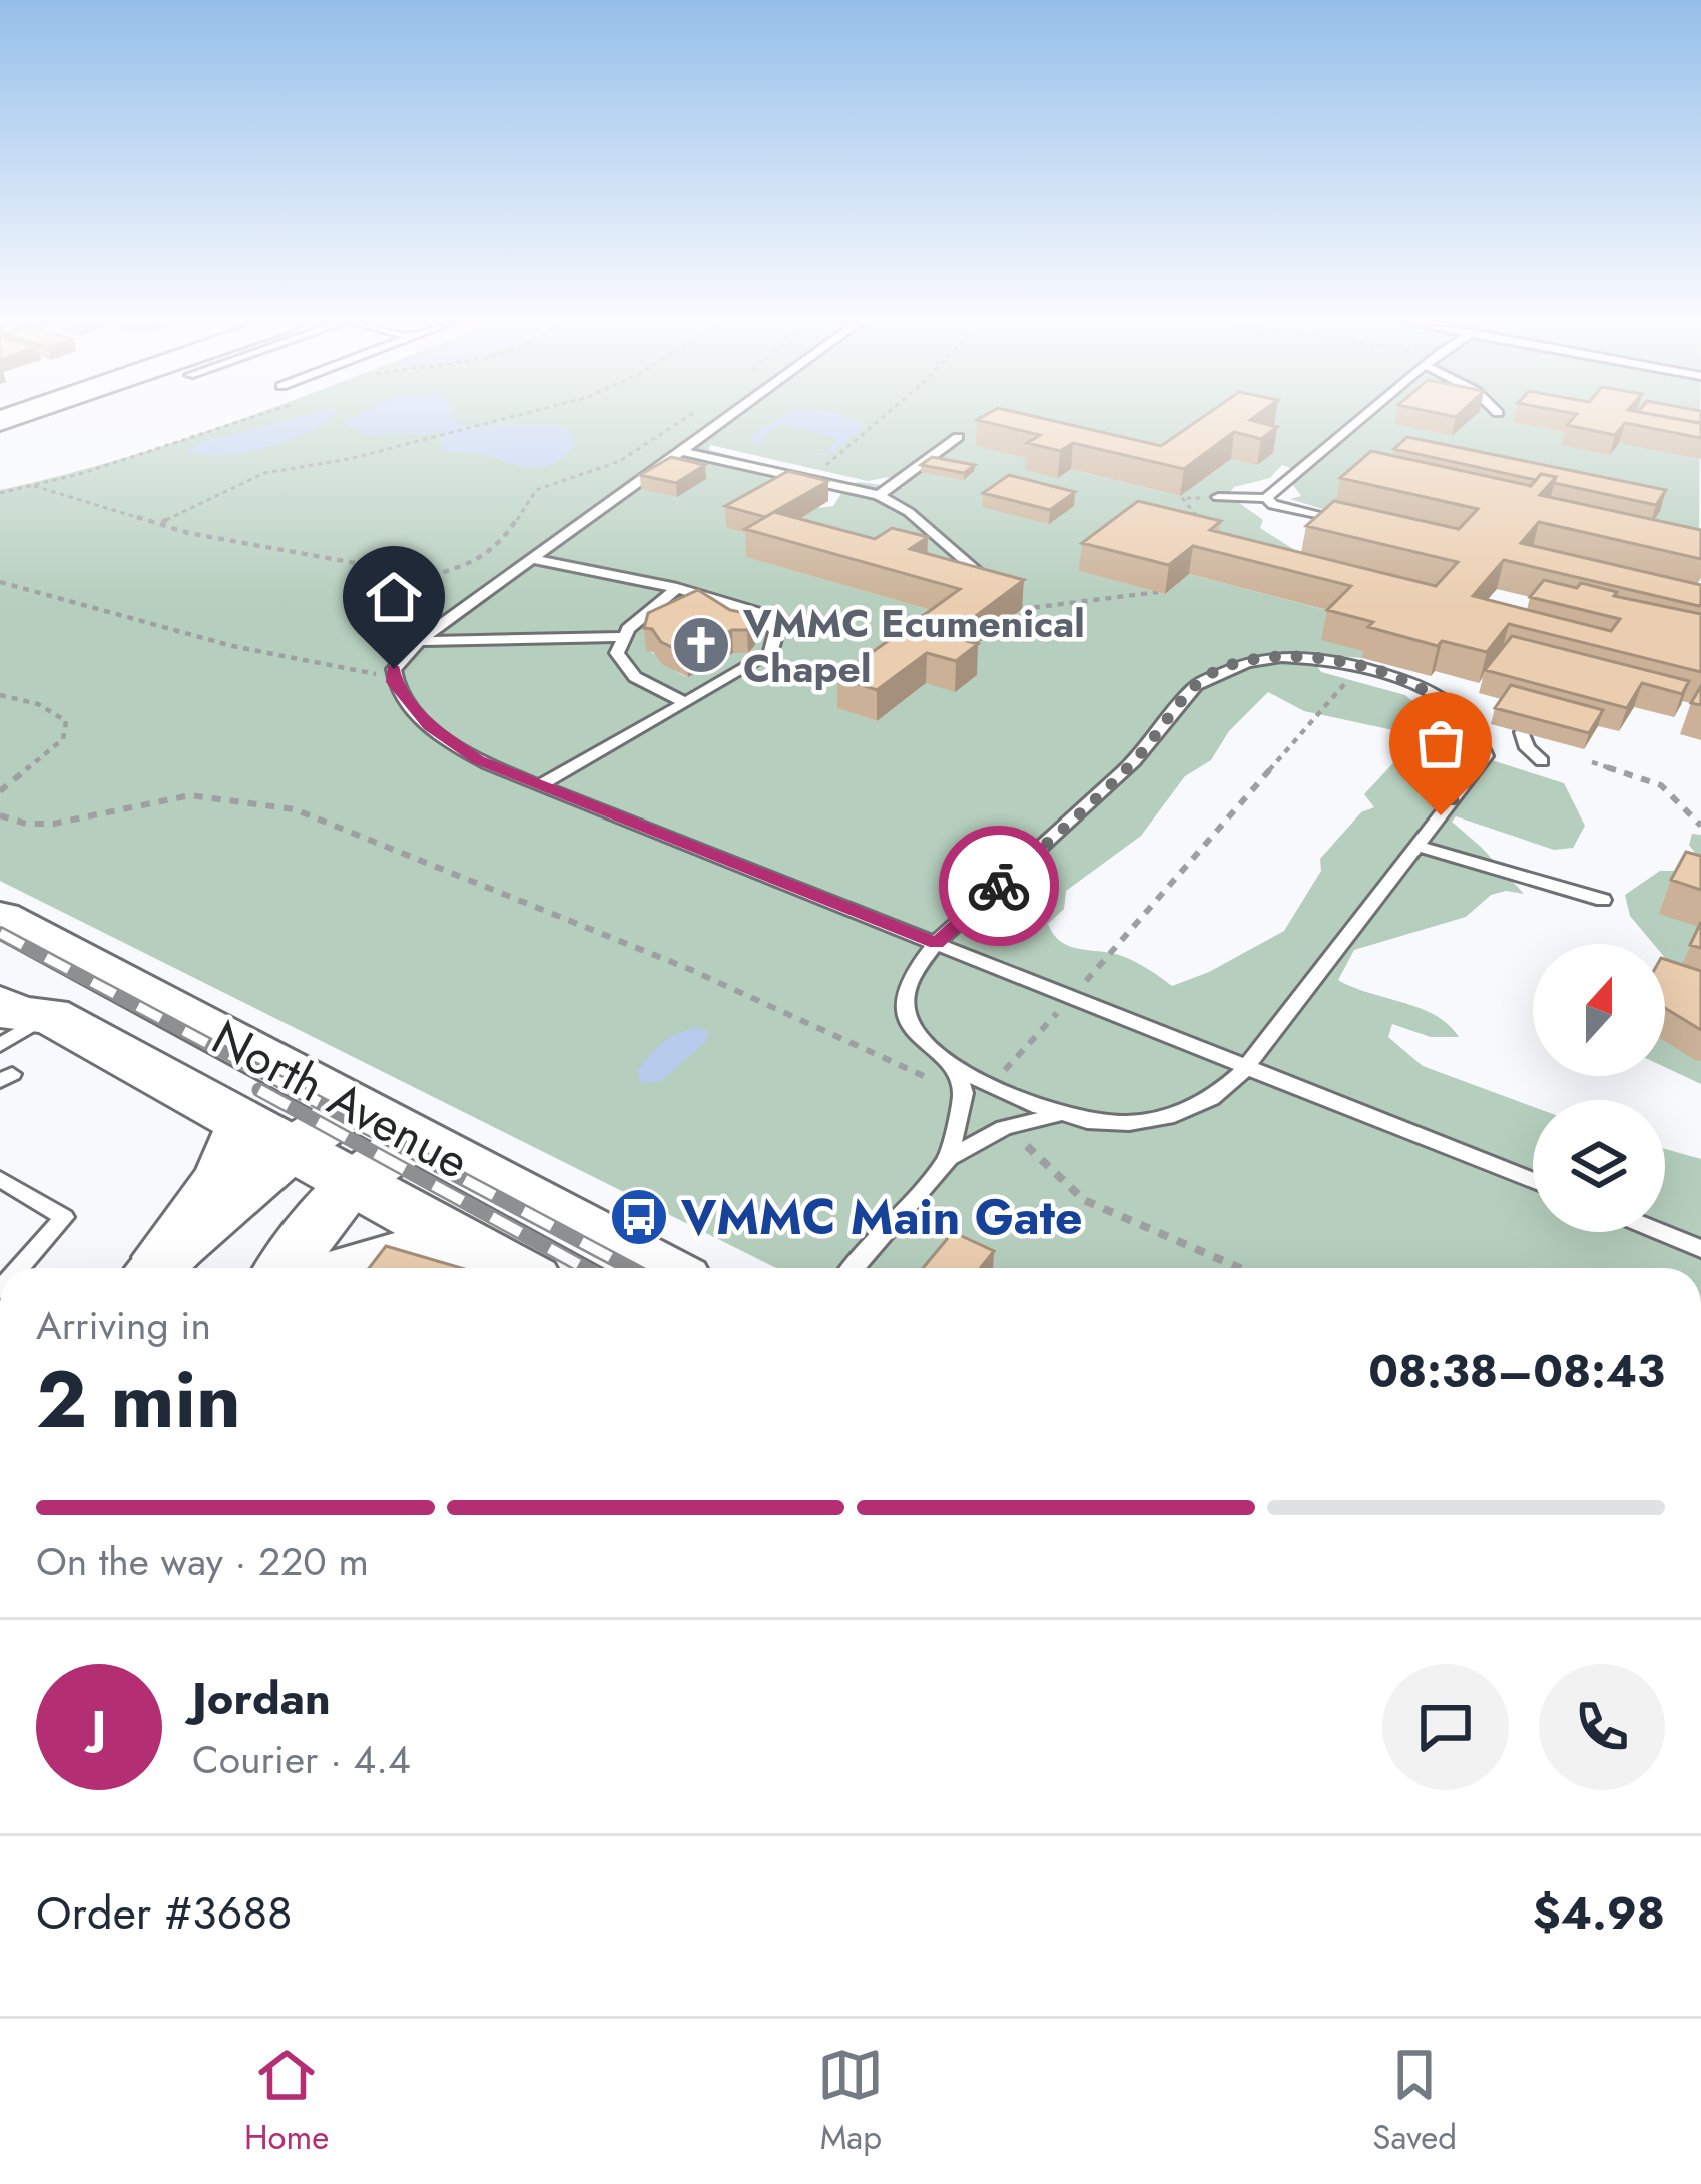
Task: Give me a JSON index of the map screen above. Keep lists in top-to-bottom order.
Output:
{
  "streets": {
    "main road": ["North Avenue"]
  },
  "places": {
    "church": ["VMMC Ecumenical Chapel"],
    "bus stop": ["VMMC Main Gate"]
  },
  "north": "top",
  "page": {
    "heading": ["2 min", "Arriving in", "08:38–08:43"],
    "panel": [
      "Jordan",
      "Courier · 4.4",
      "Order #3688",
      "$4.98"
    ],
    "bar": "On the way · 220 m",
    "round": "J",
    "tabs": ["Home", "Map", "Saved"]
  }
}
